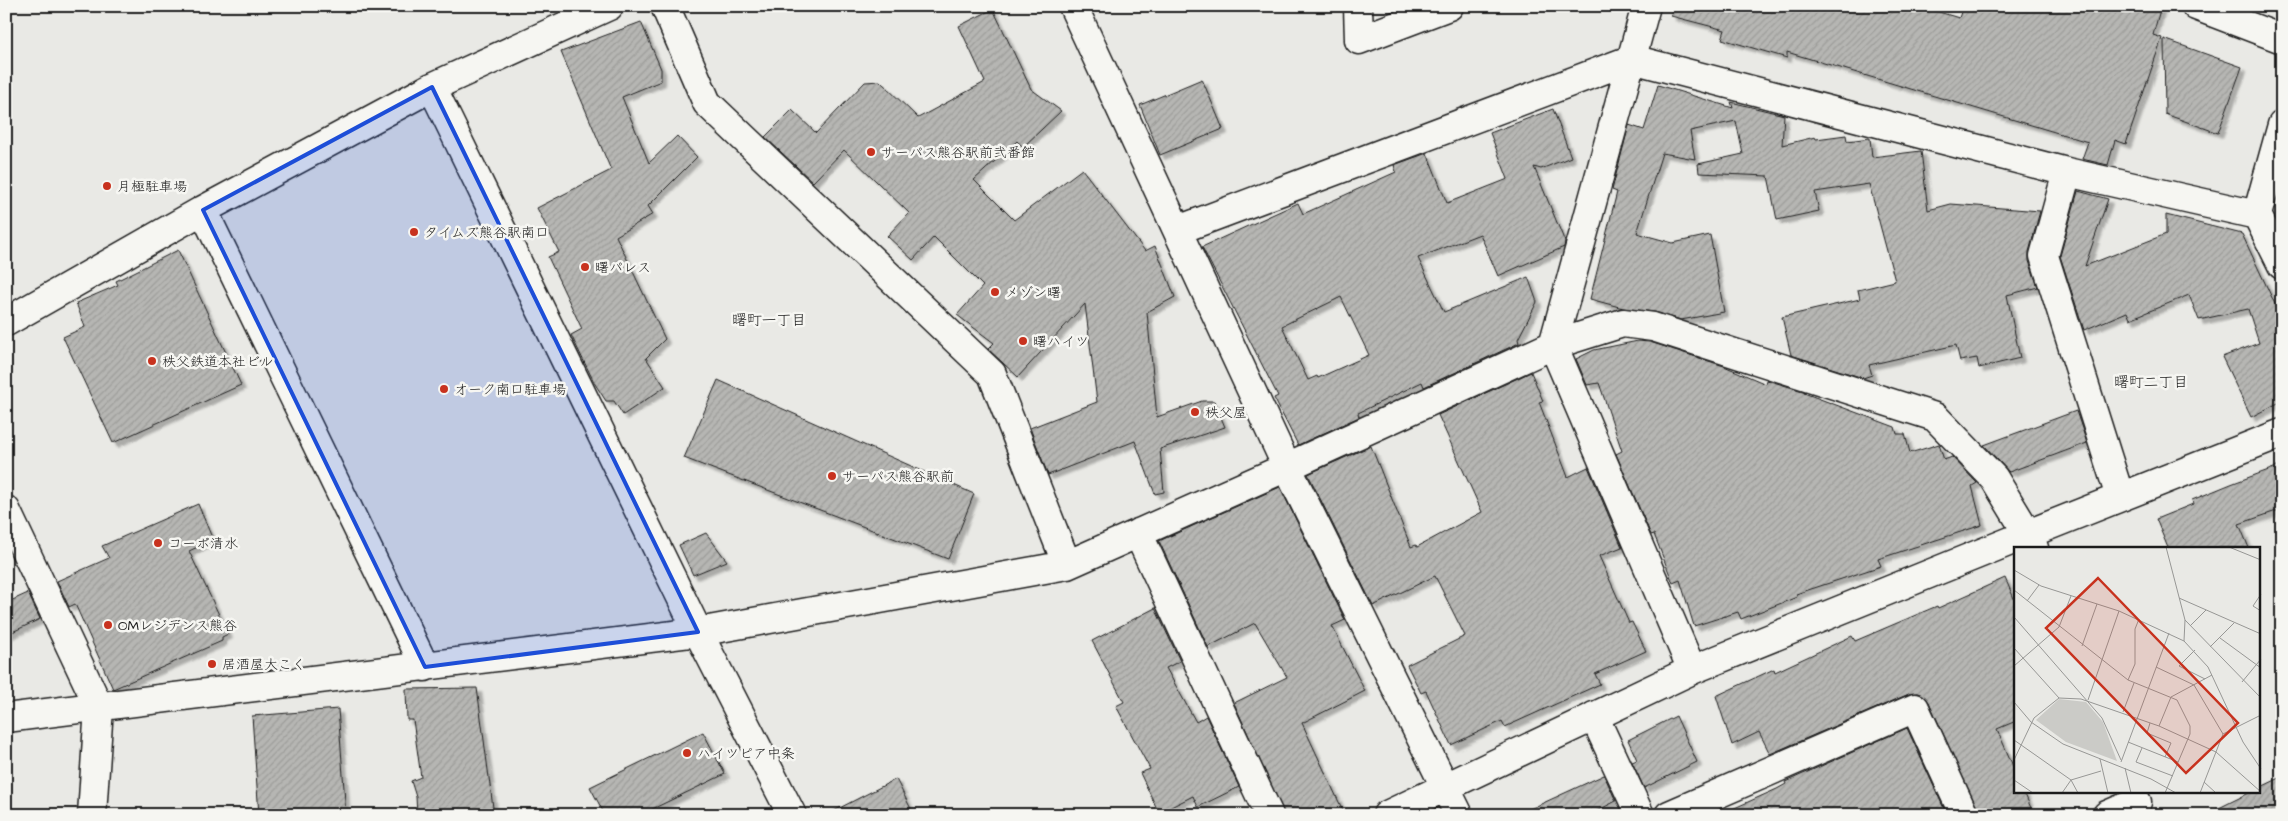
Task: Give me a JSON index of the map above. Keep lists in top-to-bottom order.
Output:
{
  "districts": ["曙町一丁目", "曙町二丁目"],
  "places": [
    "サーパス熊谷駅前弐番館",
    "月極駐車場",
    "タイムズ熊谷駅南口",
    "曙パレス",
    "メゾン曙",
    "曙ハイツ",
    "秩父鉄道本社ビル",
    "オーク南口駐車場",
    "秩父屋",
    "サーパス熊谷駅前",
    "コーポ清水",
    "OMレジデンス熊谷",
    "居酒屋大こく",
    "ハイツピア中条"
  ]
}
